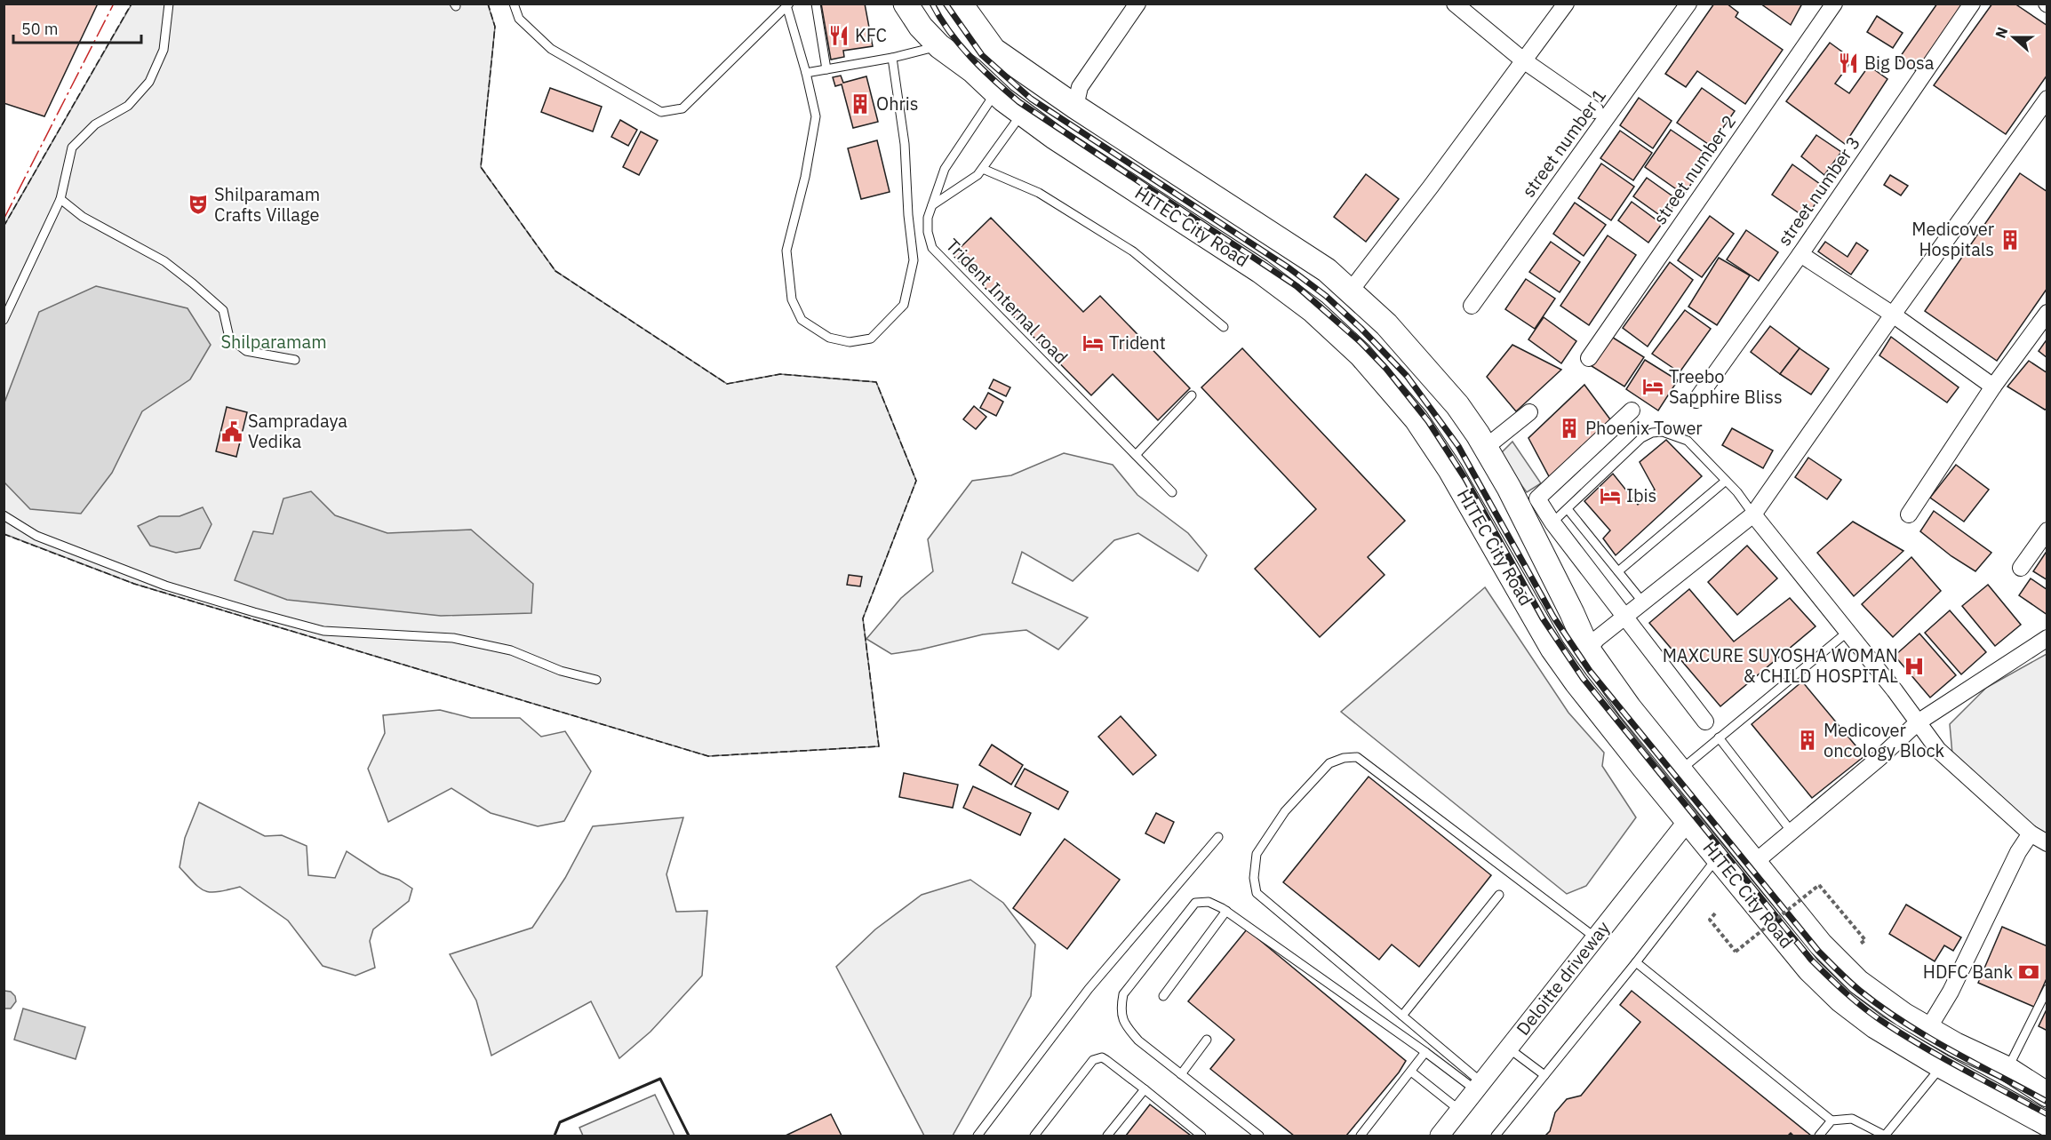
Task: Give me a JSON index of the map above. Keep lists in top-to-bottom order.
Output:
{
  "streets": {
    "main road": ["HITEC City Road"],
    "street": [
      "street number 1",
      "street number 2",
      "street number 3",
      "Deloitte driveway"
    ],
    "lane": ["Trident Internal road"]
  },
  "crossings": [
    ["HITEC City Road", "Trident Internal road"],
    ["HITEC City Road", "Deloitte driveway"]
  ],
  "parks": ["Shilparamam"],
  "places": {
    "restaurant": ["KFC", "Big Dosa"],
    "building": [
      "Ohris",
      "Medicover Hospitals",
      "Phoenix Tower",
      "Medicover oncology Block"
    ],
    "theatre": ["Shilparamam Crafts Village"],
    "hotel": ["Trident", "Treebo Sapphire Bliss", "Ibis"],
    "public building": ["Sampradaya Vedika"],
    "hospital": ["MAXCURE SUYOSHA WOMAN & CHILD HOSPITAL"],
    "bank": ["HDFC Bank"]
  },
  "scale_bar": "50 m",
  "north": "left"
}
